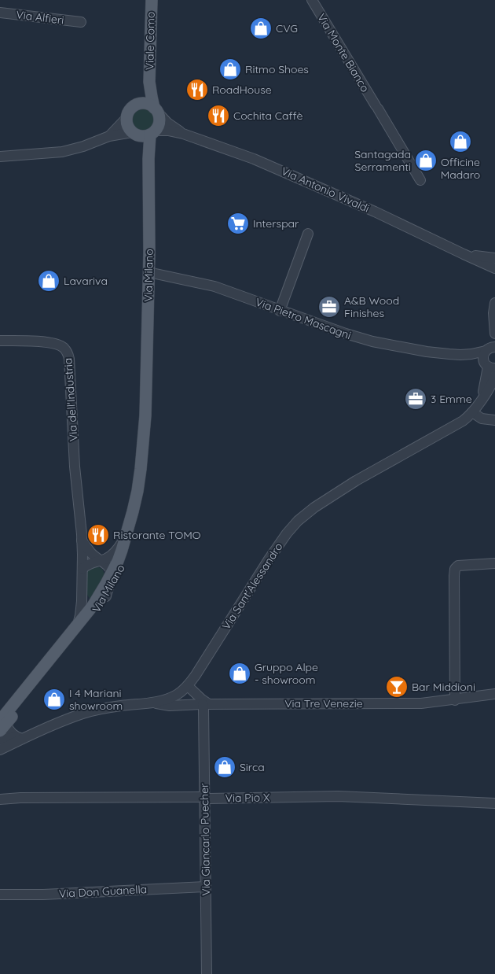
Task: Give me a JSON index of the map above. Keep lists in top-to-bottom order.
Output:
{
  "streets": {
    "main road": ["Viale Como", "Via Milano"],
    "street": [
      "Via Alfieri",
      "Via Monte Bianco",
      "Via Antonio Vivaldi",
      "Via Pietro Mascagni",
      "Via dell'Industria",
      "Via Sant'Alessandro",
      "Via Tre Venezie",
      "Via Pio X",
      "Via Giancarlo Puecher",
      "Via Don Guanella"
    ]
  },
  "crossings": [
    ["Viale Como", "Via Milano"],
    ["Via Milano", "Via Pietro Mascagni"],
    ["Via Sant'Alessandro", "Via Tre Venezie"],
    ["Via Tre Venezie", "Via Giancarlo Puecher"],
    ["Via Pio X", "Via Giancarlo Puecher"],
    ["Via Giancarlo Puecher", "Via Don Guanella"]
  ],
  "places": {
    "shop": [
      "CVG",
      "Ritmo Shoes",
      "Officine Madaro",
      "Santagada Serramenti",
      "Lavariva",
      "Gruppo Alpe - showroom",
      "I 4 Mariani showroom",
      "Sirca"
    ],
    "restaurant": ["RoadHouse", "Cochita Caffè", "Ristorante TOMO"],
    "supermarket": ["Interspar"],
    "office": ["A&B Wood Finishes", "3 Emme"],
    "bar": ["Bar Middioni"]
  }
}
